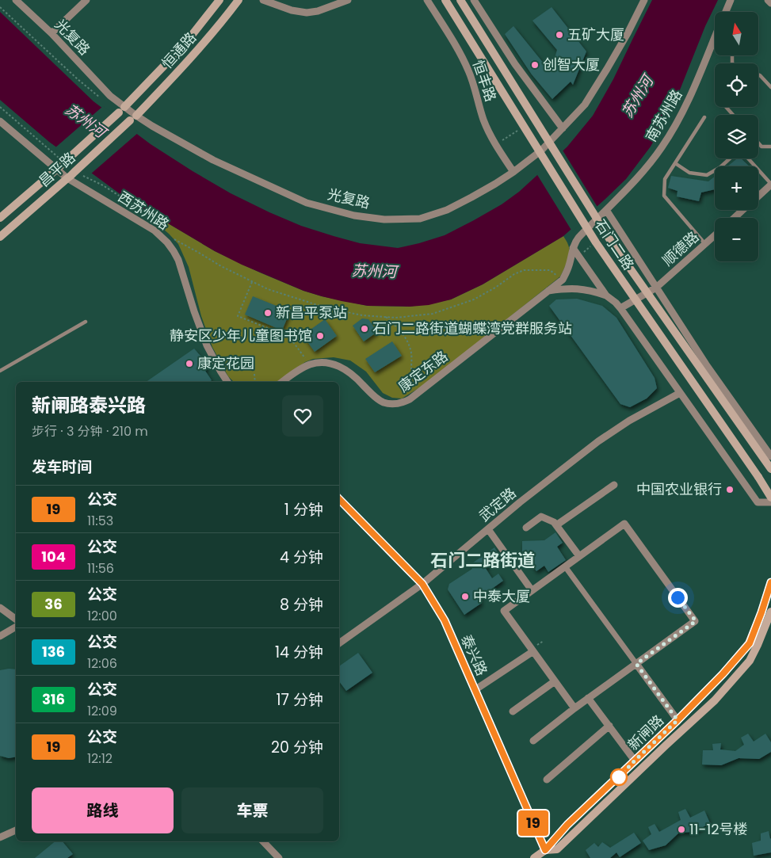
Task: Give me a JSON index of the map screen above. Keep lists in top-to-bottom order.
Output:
{
  "streets": {
    "main road": [
      "恒通路",
      "昌平路",
      "石门二路",
      "新闸路"
    ],
    "street": [
      "光复路",
      "恒丰路",
      "南苏州路",
      "西苏州路",
      "顺德路",
      "康定东路",
      "武定路",
      "泰兴路"
    ]
  },
  "crossings": [
    ["光复路", "恒通路"],
    ["光复路", "恒丰路"],
    ["光复路", "昌平路"],
    ["恒通路", "昌平路"],
    ["南苏州路", "石门二路"],
    ["南苏州路", "康定东路"],
    ["昌平路", "西苏州路"],
    ["石门二路", "顺德路"],
    ["石门二路", "康定东路"],
    ["武定路", "泰兴路"],
    ["泰兴路", "新闸路"]
  ],
  "districts": ["石门二路街道"],
  "water": ["苏州河"],
  "places": [
    "五矿大厦",
    "创智大厦",
    "新昌平泵站",
    "石门二路街道蝴蝶湾党群服务站",
    "静安区少年儿童图书馆",
    "康定花园",
    "中国农业银行",
    "中泰大厦",
    "11-12号楼"
  ],
  "lines": ["bus line 19"],
  "north": "top",
  "page": {
    "on_map": "19",
    "map_buttons": ["+", "−"],
    "heading": [
      ["新闸路泰兴路", "步行 · 3 分钟 · 210 m"],
      "发车时间"
    ],
    "list": [
      {
        "mark": "19",
        "name": "公交",
        "note": "11:53",
        "value": "1 分钟"
      },
      {
        "mark": "104",
        "name": "公交",
        "note": "11:56",
        "value": "4 分钟"
      },
      {
        "mark": "36",
        "name": "公交",
        "note": "12:00",
        "value": "8 分钟"
      },
      {
        "mark": "136",
        "name": "公交",
        "note": "12:06",
        "value": "14 分钟"
      },
      {
        "mark": "316",
        "name": "公交",
        "note": "12:09",
        "value": "17 分钟"
      },
      {
        "mark": "19",
        "name": "公交",
        "note": "12:12",
        "value": "20 分钟"
      }
    ],
    "buttons": ["路线", "车票"]
  }
}
